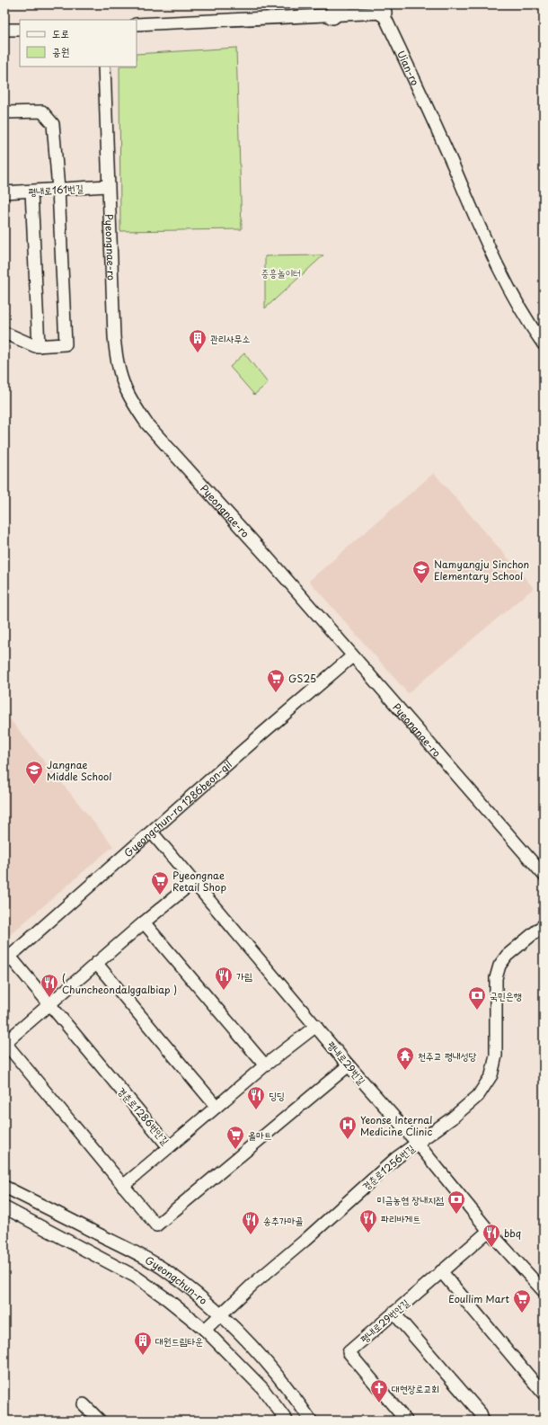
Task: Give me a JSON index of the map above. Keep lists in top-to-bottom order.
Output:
{
  "streets": {
    "street": [
      "Uian-ro",
      "평내로161번길",
      "Pyeongnae-ro",
      "Gyeongchun-ro 1286beon-gil",
      "평내로29번길",
      "경춘로1286번안길",
      "경춘로1256번길",
      "Gyeongchun-ro",
      "평내로29번안길"
    ]
  },
  "crossings": [
    ["평내로161번길", "Pyeongnae-ro"],
    ["Pyeongnae-ro", "Gyeongchun-ro 1286beon-gil"],
    ["Gyeongchun-ro 1286beon-gil", "평내로29번길"],
    ["Gyeongchun-ro 1286beon-gil", "경춘로1286번안길"],
    ["평내로29번길", "경춘로1286번안길"],
    ["평내로29번길", "경춘로1256번길"],
    ["평내로29번길", "평내로29번안길"],
    ["경춘로1256번길", "Gyeongchun-ro"]
  ],
  "parks": ["중흥놀이터"],
  "places": {
    "building": ["관리사무소", "대원드림타운"],
    "school or university": ["Namyangju Sinchon Elementary School", "Jangnae Middle School"],
    "supermarket": [
      "GS25",
      "Pyeongnae Retail Shop",
      "올마트",
      "Eoullim Mart"
    ],
    "restaurant": [
      "가림",
      "( Chuncheondalggalbiap )",
      "딩딩",
      "파리바게트",
      "송추가마골",
      "bbq"
    ],
    "bank": ["국민은행", "미금농협 장내지점"],
    "temple": ["천주교 평내성당"],
    "hospital": ["Yeonse Internal Medicine Clinic"],
    "church": ["대현장로교회"]
  },
  "legend": ["도로", "공원"]
}
